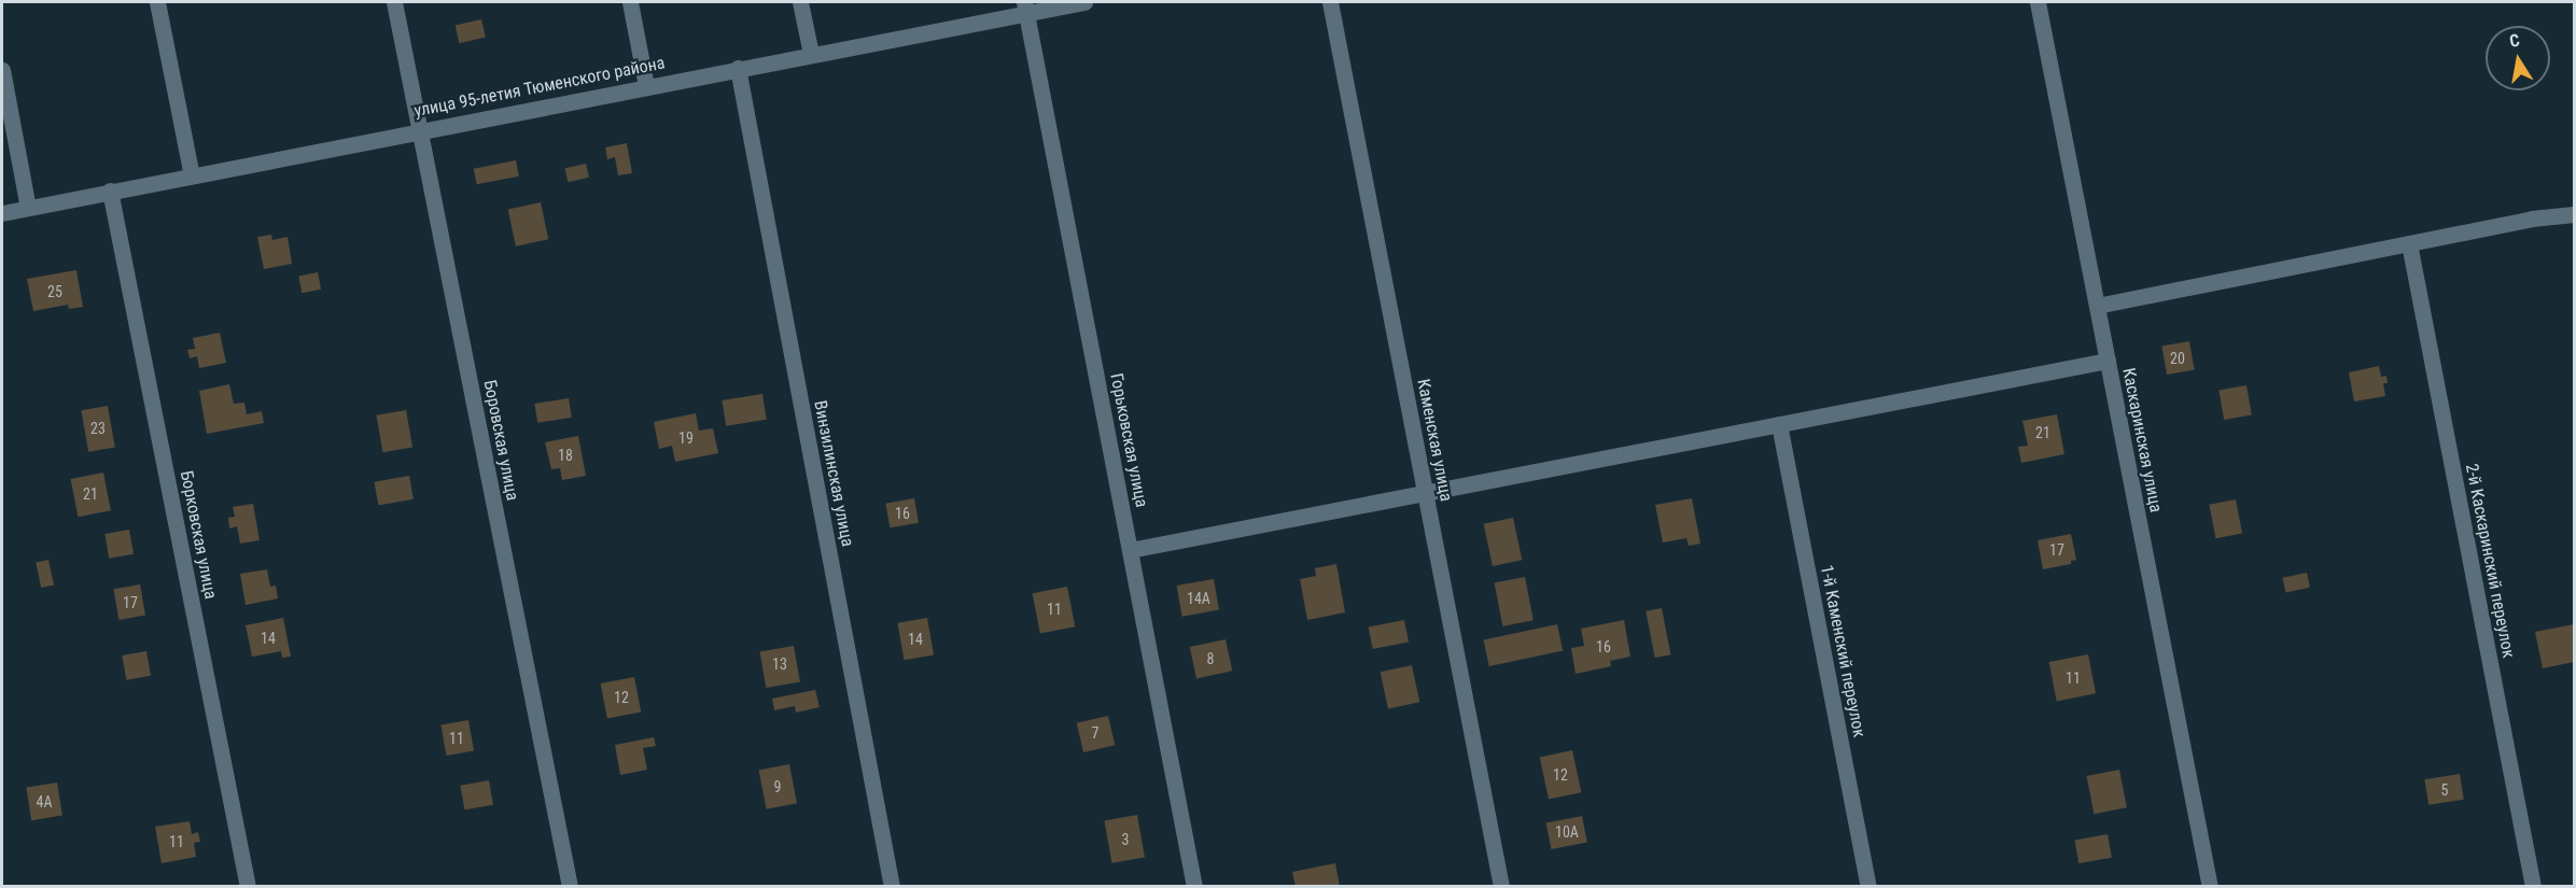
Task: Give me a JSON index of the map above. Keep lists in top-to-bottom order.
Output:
{
  "streets": {
    "street": [
      "улица 95-летия Тюменского района",
      "Боровская улица",
      "Горьковская улица",
      "Каменская улица",
      "Каскаринская улица",
      "Винзилинская улица",
      "Борковская улица",
      "2-й Каскаринский переулок",
      "1-й Каменский переулок"
    ]
  },
  "crossings": [
    ["улица 95-летия Тюменского района", "Боровская улица"],
    ["улица 95-летия Тюменского района", "Горьковская улица"],
    ["улица 95-летия Тюменского района", "Винзилинская улица"],
    ["улица 95-летия Тюменского района", "Борковская улица"]
  ],
  "house_numbers": [
    "25",
    "20",
    "23",
    "21",
    "19",
    "18",
    "21",
    "16",
    "17",
    "14А",
    "17",
    "11",
    "14",
    "14",
    "16",
    "8",
    "13",
    "11",
    "12",
    "7",
    "11",
    "12",
    "9",
    "5",
    "4А",
    "10А",
    "3",
    "11"
  ],
  "north": "top"
}
